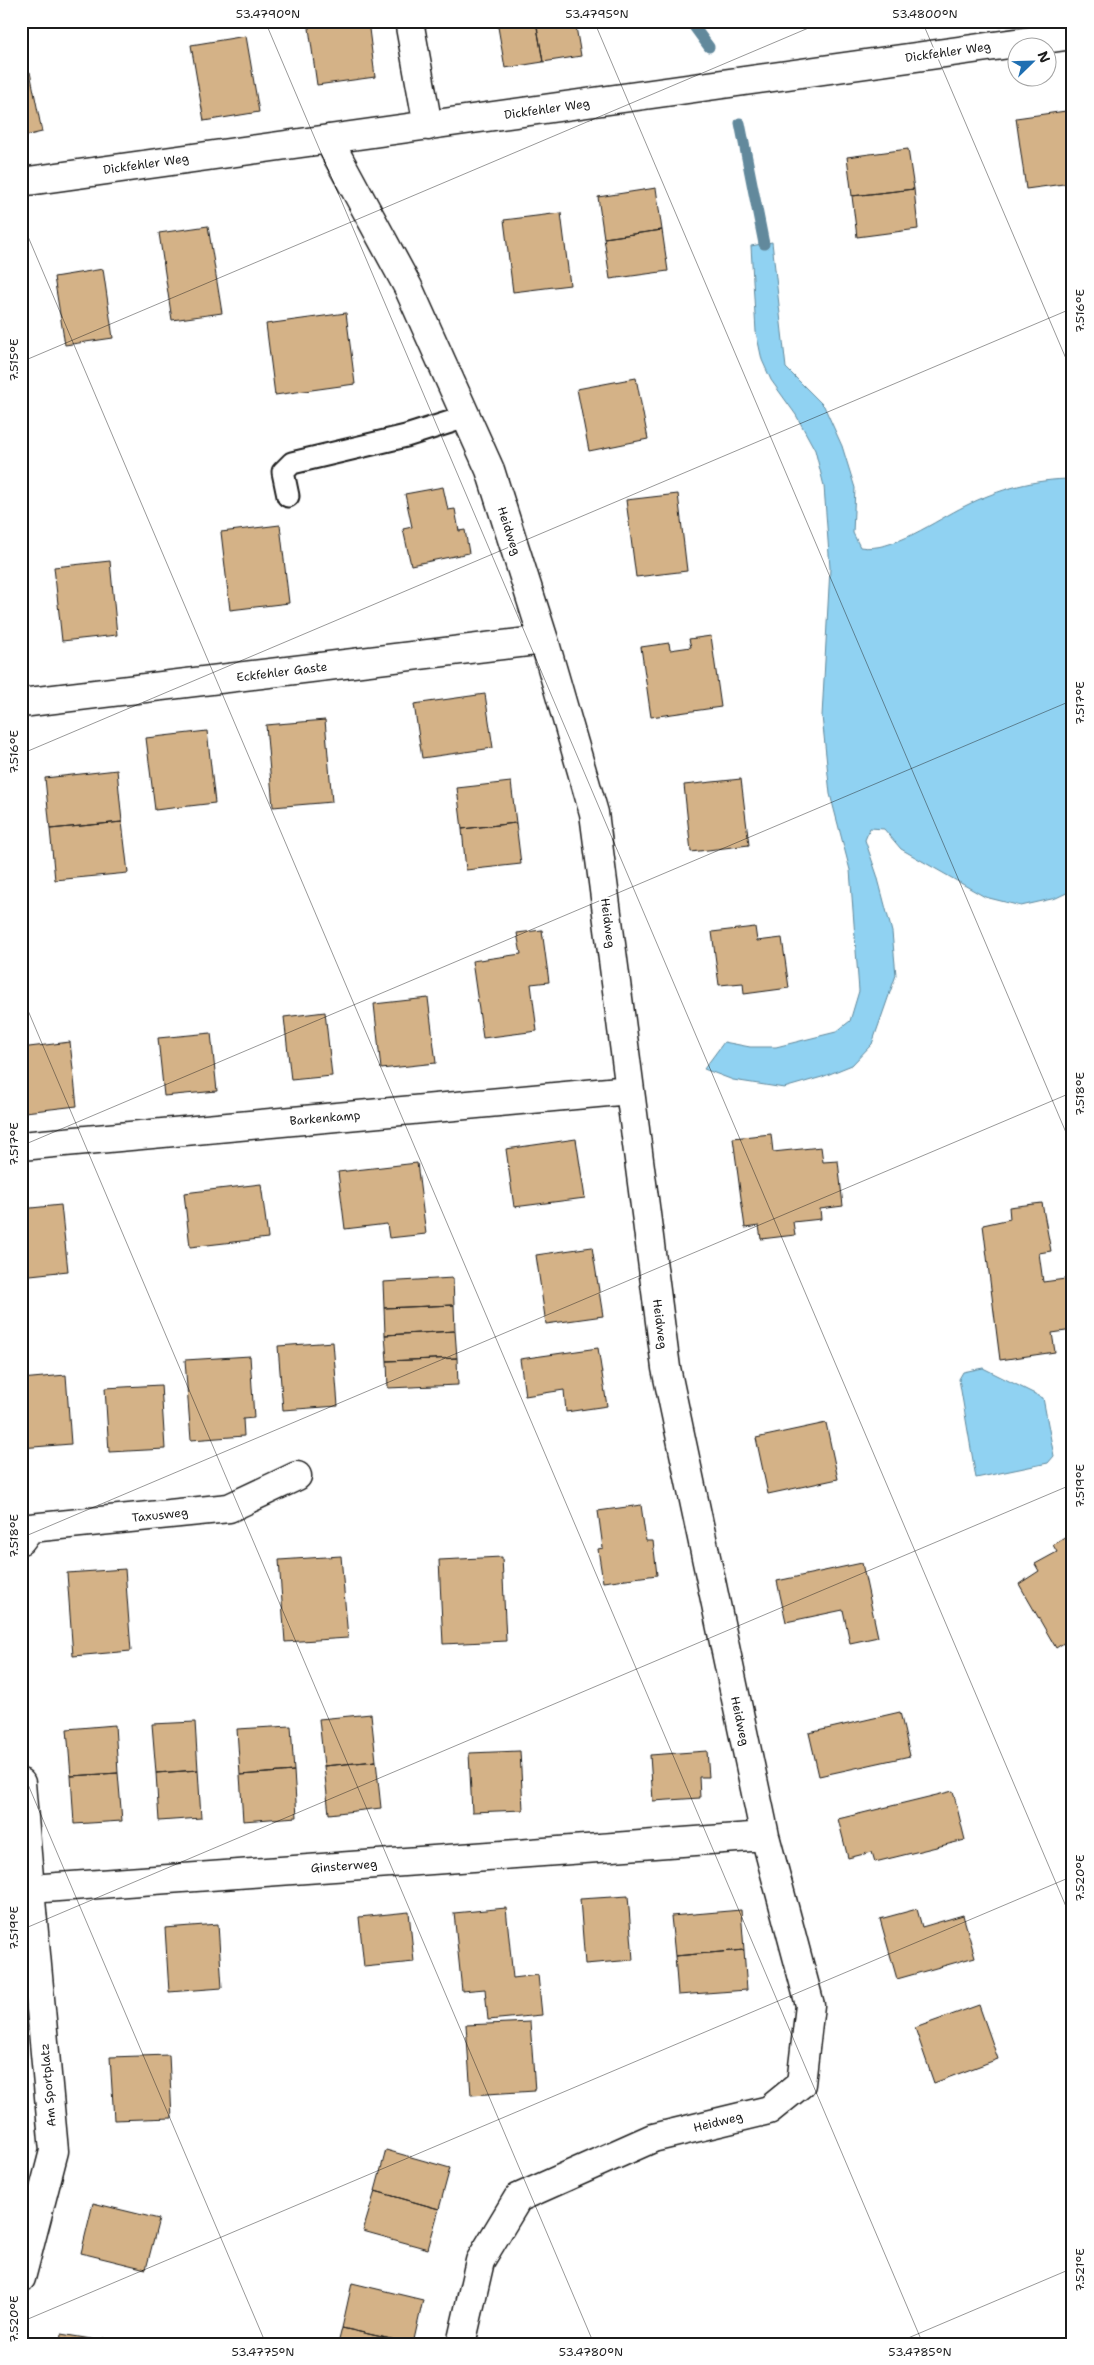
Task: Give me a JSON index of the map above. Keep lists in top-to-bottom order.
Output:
{
  "streets": {
    "street": [
      "Dickfehler Weg",
      "Heidweg",
      "Eckfehler Gaste",
      "Barkenkamp",
      "Taxusweg",
      "Ginsterweg",
      "Am Sportplatz"
    ]
  },
  "crossings": [
    ["Dickfehler Weg", "Heidweg"],
    ["Heidweg", "Eckfehler Gaste"],
    ["Heidweg", "Barkenkamp"],
    ["Heidweg", "Ginsterweg"],
    ["Ginsterweg", "Am Sportplatz"]
  ],
  "north": "top right",
  "coordinates": [
    "53.4790°N",
    "53.4795°N",
    "53.4800°N",
    "7.516°E",
    "7.515°E",
    "7.517°E",
    "7.518°E",
    "7.519°E",
    "7.520°E",
    "7.521°E",
    "53.4775°N",
    "53.4780°N",
    "53.4785°N"
  ]
}
